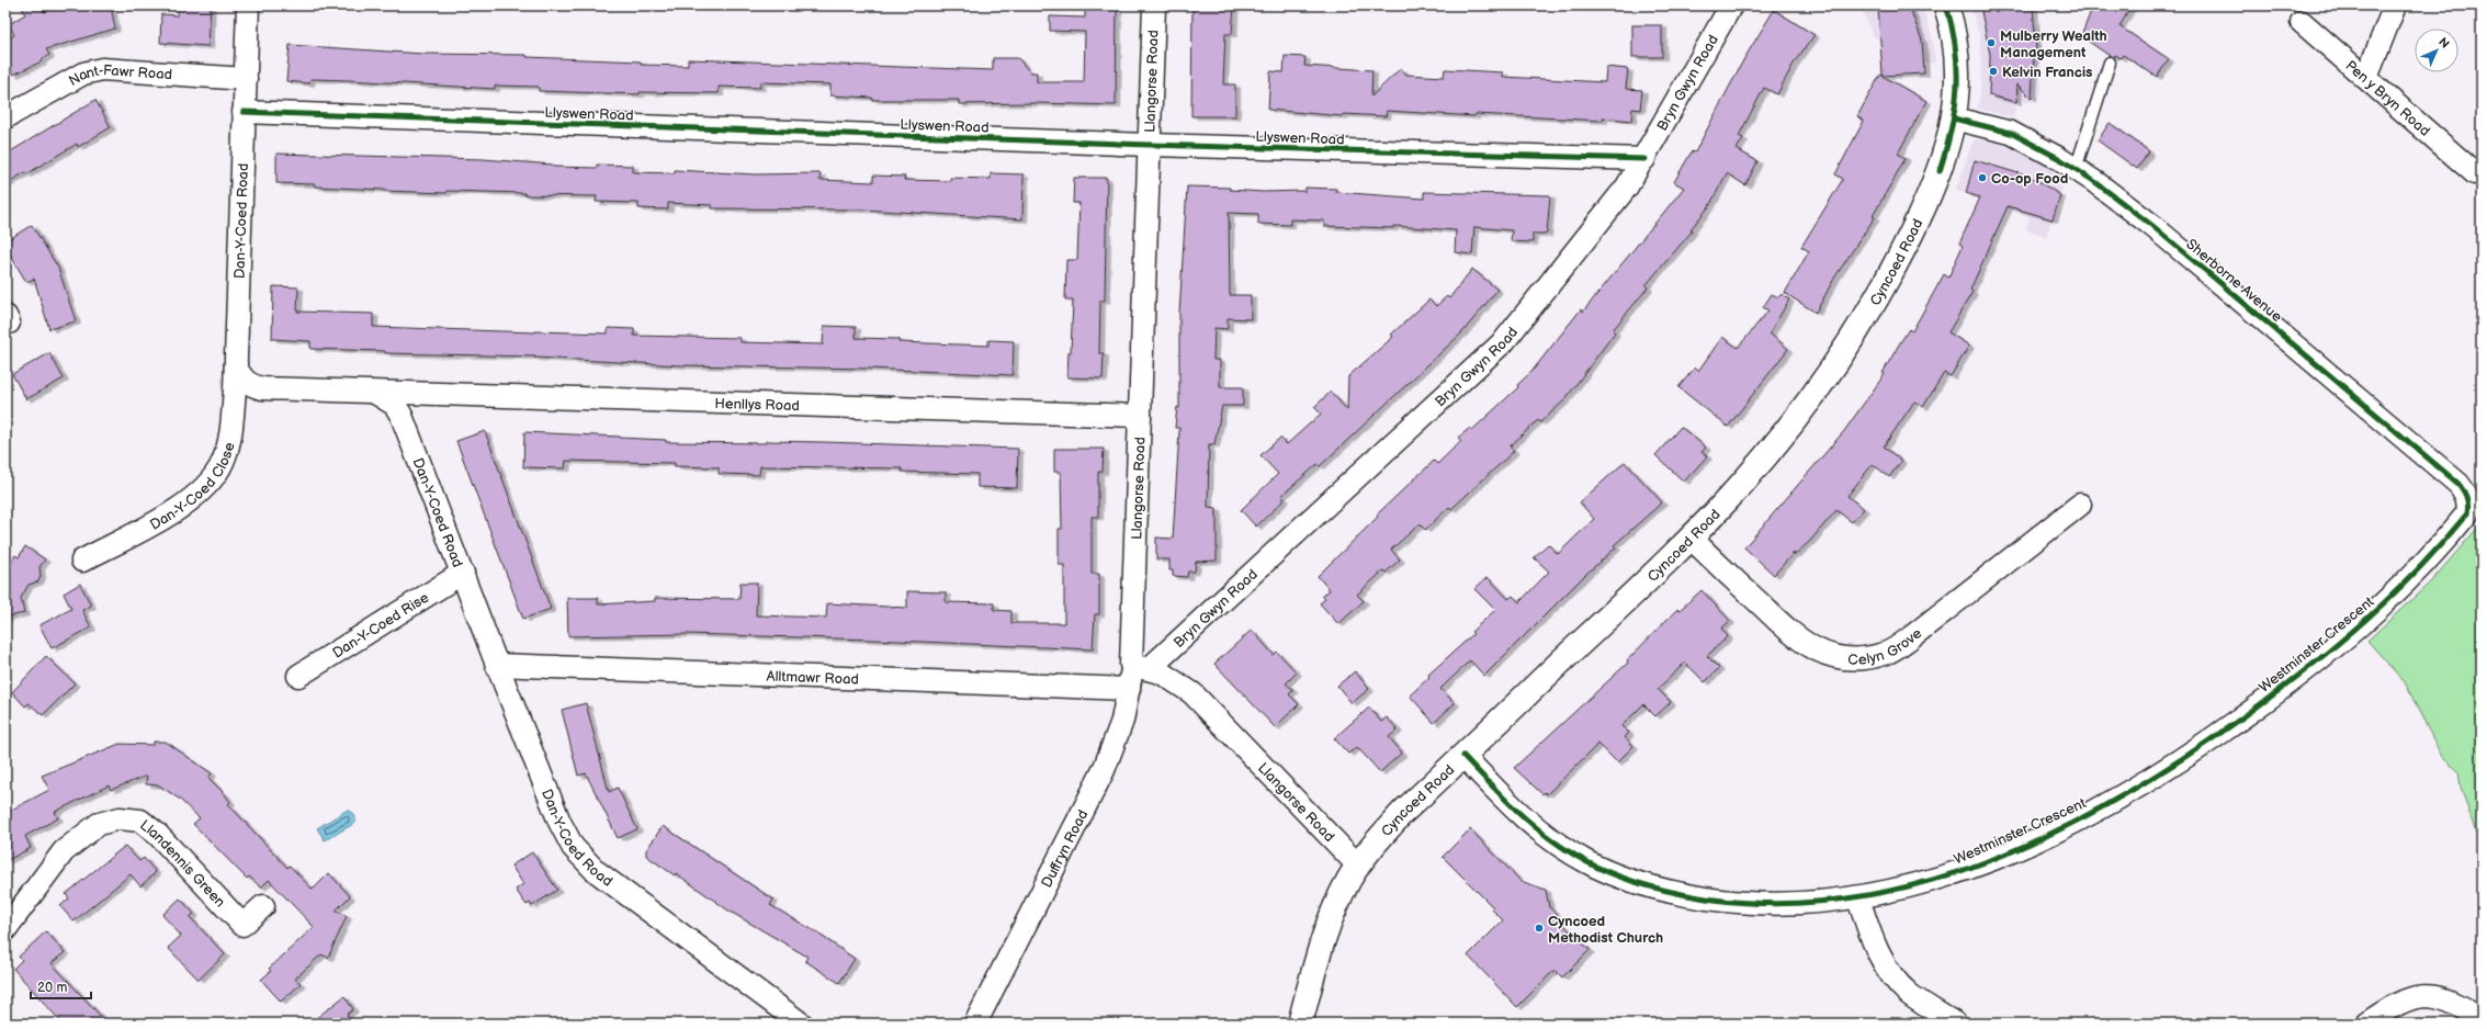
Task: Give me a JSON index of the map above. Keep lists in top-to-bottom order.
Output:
{
  "streets": {
    "street": [
      "Nant-Fawr Road",
      "Llangorse Road",
      "Bryn Gwyn Road",
      "Pen y Bryn Road",
      "Llyswen Road",
      "Dan-Y-Coed Road",
      "Cyncoed Road",
      "Sherborne Avenue",
      "Henllys Road",
      "Dan-Y-Coed Close",
      "Dan-Y-Coed Rise",
      "Celyn Grove",
      "Westminster Crescent",
      "Alltmawr Road",
      "Duffryn Road",
      "Llandennis Green"
    ]
  },
  "crossings": [
    ["Nant-Fawr Road", "Dan-Y-Coed Road"],
    ["Llangorse Road", "Bryn Gwyn Road"],
    ["Llangorse Road", "Llyswen Road"],
    ["Llangorse Road", "Cyncoed Road"],
    ["Llangorse Road", "Henllys Road"],
    ["Llangorse Road", "Duffryn Road"],
    ["Bryn Gwyn Road", "Llyswen Road"],
    ["Bryn Gwyn Road", "Duffryn Road"],
    ["Llyswen Road", "Dan-Y-Coed Road"],
    ["Dan-Y-Coed Road", "Henllys Road"],
    ["Dan-Y-Coed Road", "Dan-Y-Coed Close"],
    ["Dan-Y-Coed Road", "Dan-Y-Coed Rise"],
    ["Dan-Y-Coed Road", "Alltmawr Road"],
    ["Cyncoed Road", "Sherborne Avenue"],
    ["Cyncoed Road", "Celyn Grove"],
    ["Cyncoed Road", "Westminster Crescent"],
    ["Sherborne Avenue", "Westminster Crescent"],
    ["Alltmawr Road", "Duffryn Road"]
  ],
  "places": [
    "Mulberry Wealth Management",
    "Kelvin Francis",
    "Co-op Food",
    "Cyncoed Methodist Church"
  ],
  "scale_bar": "20 m",
  "north": "top right"
}
